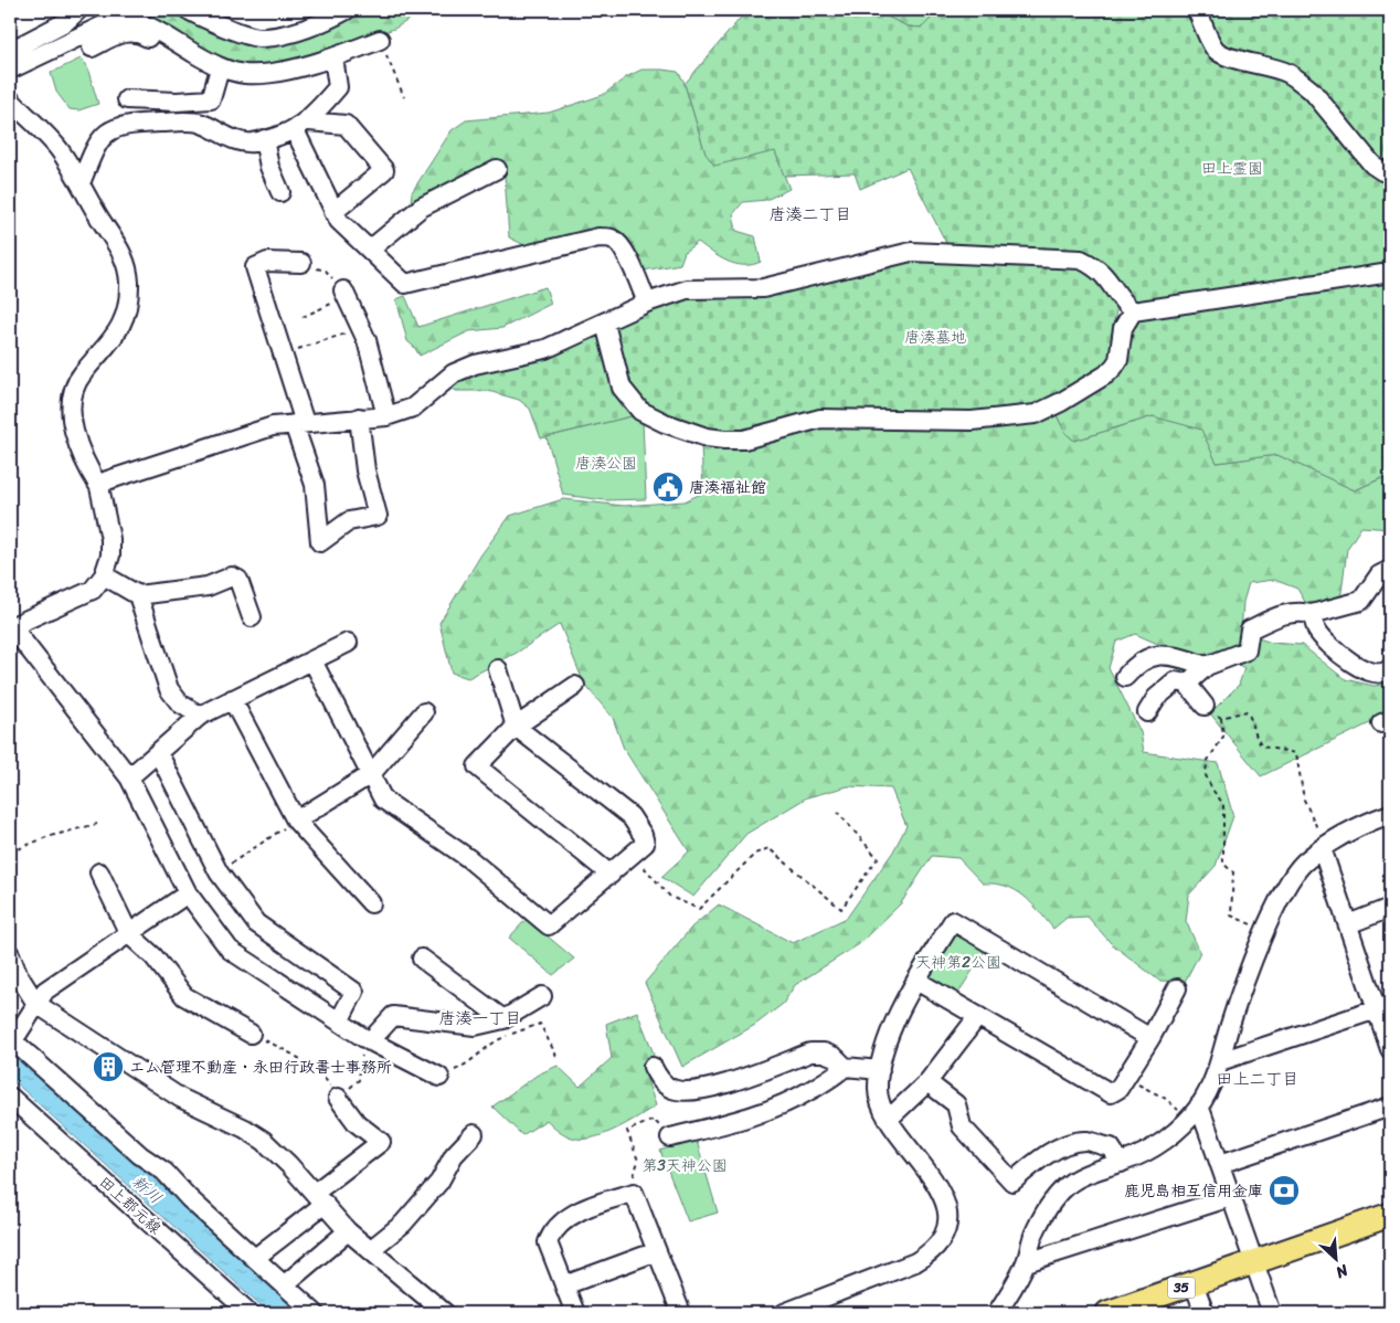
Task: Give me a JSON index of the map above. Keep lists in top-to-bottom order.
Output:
{
  "streets": {
    "main road": ["35"],
    "street": ["田上郡元線"]
  },
  "districts": ["唐湊二丁目", "唐湊一丁目", "田上二丁目"],
  "water": ["新川"],
  "parks": [
    "田上霊園",
    "唐湊墓地",
    "唐湊公園",
    "天神第2公園",
    "第3天神公園"
  ],
  "places": {
    "public building": ["唐湊福祉館"],
    "building": ["エム管理不動産・永田行政書士事務所"],
    "bank": ["鹿児島相互信用金庫"]
  },
  "north": "bottom right"
}
